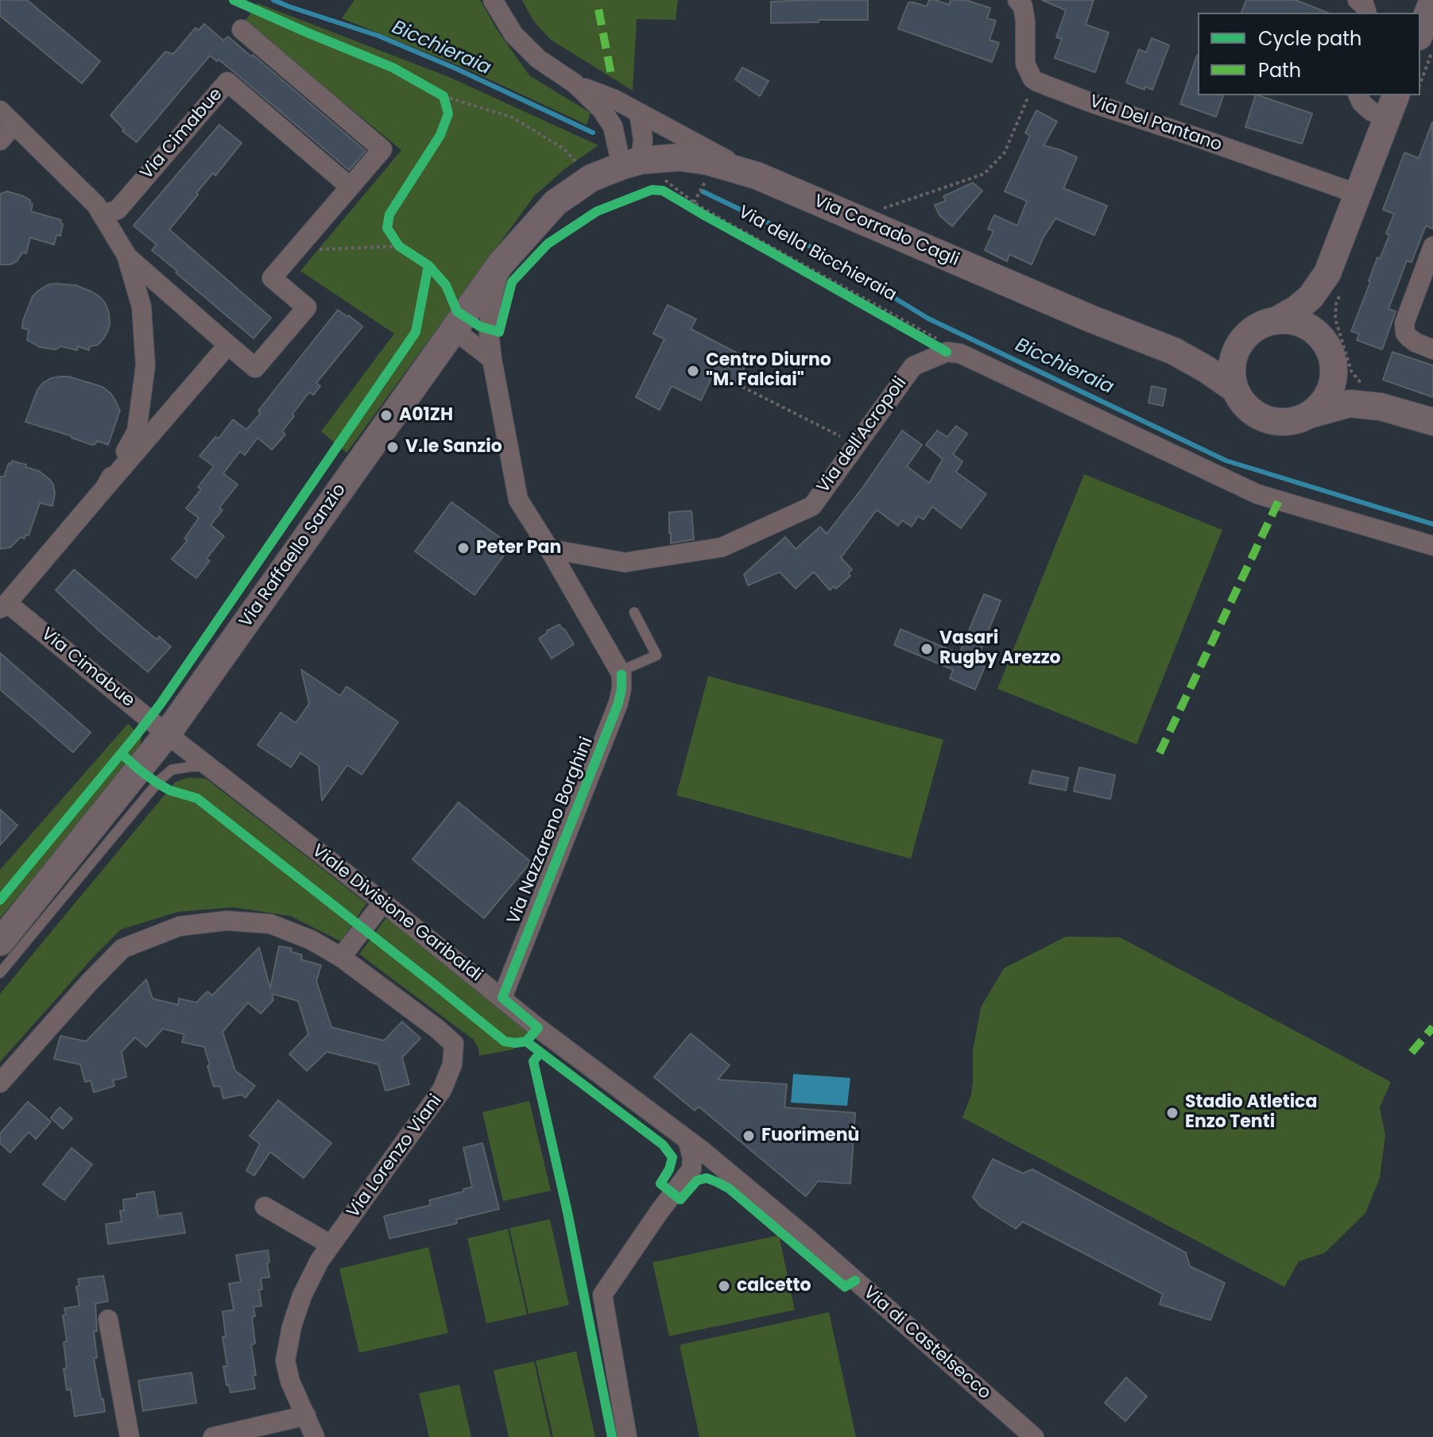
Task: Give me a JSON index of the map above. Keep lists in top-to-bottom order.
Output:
{
  "streets": {
    "main road": ["Via Corrado Cagli", "Via Raffaello Sanzio"],
    "street": [
      "Via Del Pantano",
      "Via Cimabue",
      "Via dell'Acropoli",
      "Via Nazzareno Borghini",
      "Viale Divisione Garibaldi",
      "Via Lorenzo Viani",
      "Via di Castelsecco"
    ],
    "cycle path": ["Via della Bicchieraia"]
  },
  "crossings": [
    ["Via Cimabue", "Via Raffaello Sanzio"],
    ["Via Cimabue", "Viale Divisione Garibaldi"],
    ["Via Corrado Cagli", "Via Raffaello Sanzio"],
    ["Via della Bicchieraia", "Via dell'Acropoli"],
    ["Via Raffaello Sanzio", "Viale Divisione Garibaldi"],
    ["Via Nazzareno Borghini", "Viale Divisione Garibaldi"],
    ["Viale Divisione Garibaldi", "Via di Castelsecco"]
  ],
  "water": ["Bicchieraia"],
  "places": [
    "Centro Diurno \"M. Falciai\"",
    "A01ZH",
    "V.le Sanzio",
    "Peter Pan",
    "Vasari Rugby Arezzo",
    "Stadio Atletica Enzo Tenti",
    "Fuorimenù",
    "calcetto"
  ],
  "legend": ["Cycle path", "Path"]
}
